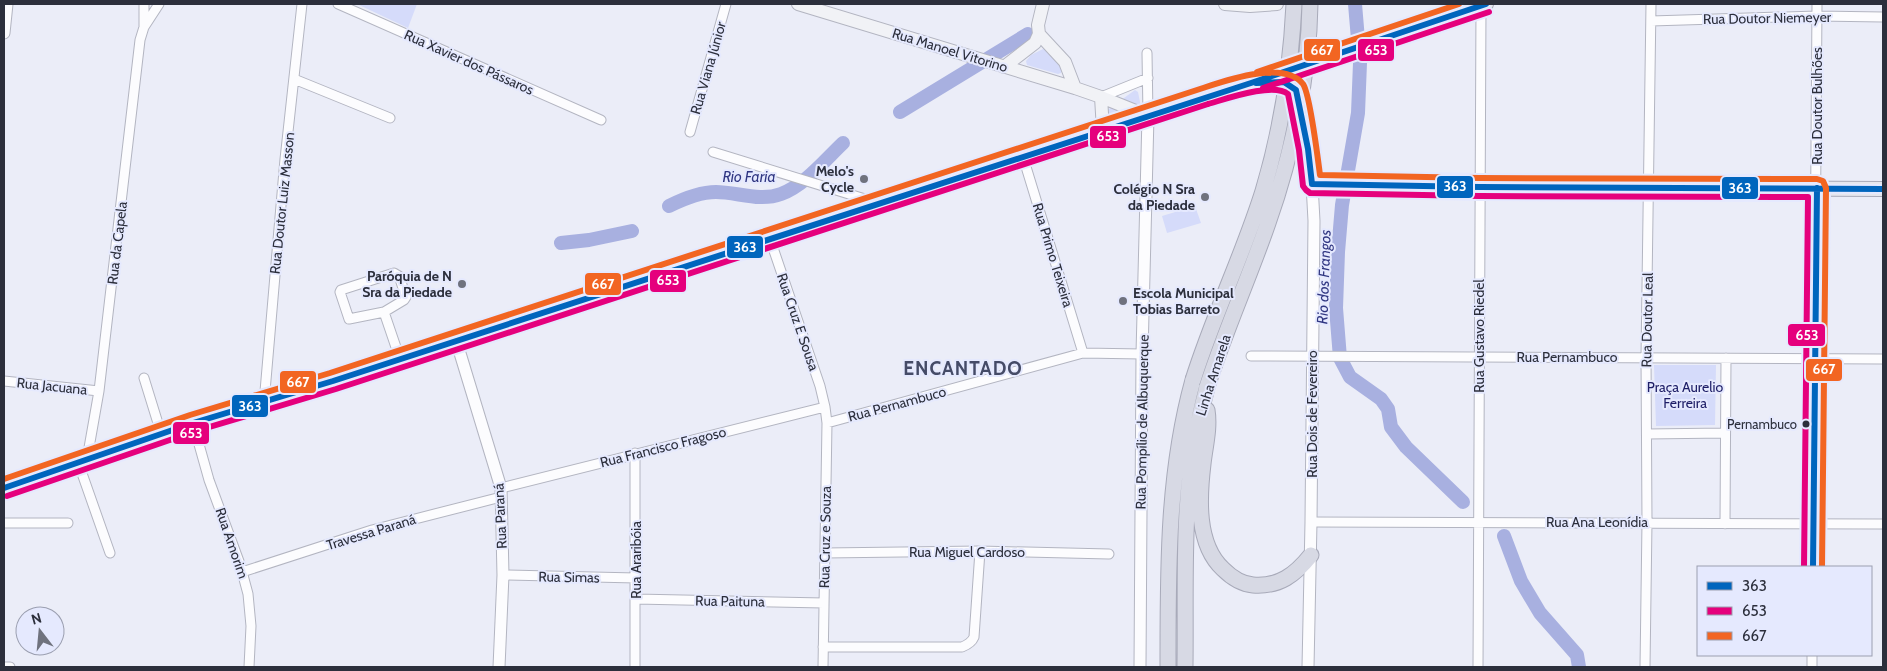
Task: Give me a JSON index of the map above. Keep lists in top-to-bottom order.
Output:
{
  "streets": {
    "highway": ["Linha Amarela"],
    "main road": ["Rua Manoel Vitorino", "Rua Dois de Fevereiro"],
    "street": [
      "Rua Doutor Niemeyer",
      "Rua Xavier dos Pássaros",
      "Rua Viana Júnior",
      "Rua Doutor Bulhões",
      "Rua Doutor Luiz Masson",
      "Rua da Capela",
      "Rua Primo Teixeira",
      "Rua Doutor Leal",
      "Rua Cruz E Sousa",
      "Rua Gustavo Riedel",
      "Rua Pernambuco",
      "Rua Jacuana",
      "Rua Pompílio de Albuquerque",
      "Rua Francisco Fragoso",
      "Rua Paraná",
      "Rua Ana Leonídia",
      "Travessa Paraná",
      "Rua Cruz e Souza",
      "Rua Amorim",
      "Rua Miguel Cardoso",
      "Rua Araribóia",
      "Rua Simas",
      "Rua Paituna"
    ]
  },
  "crossings": [
    ["Rua Doutor Niemeyer", "Rua Doutor Bulhões"],
    ["Rua Doutor Niemeyer", "Rua Doutor Leal"],
    ["Rua Manoel Vitorino", "Rua Pompílio de Albuquerque"],
    ["Rua Doutor Bulhões", "Rua Pernambuco"],
    ["Rua Doutor Bulhões", "Rua Ana Leonídia"],
    ["Rua da Capela", "Rua Jacuana"],
    ["Rua Primo Teixeira", "Rua Pernambuco"],
    ["Rua Doutor Leal", "Rua Pernambuco"],
    ["Rua Doutor Leal", "Rua Ana Leonídia"],
    ["Rua Cruz E Sousa", "Rua Francisco Fragoso"],
    ["Rua Cruz E Sousa", "Rua Cruz e Souza"],
    ["Rua Gustavo Riedel", "Rua Pernambuco"],
    ["Rua Gustavo Riedel", "Rua Ana Leonídia"],
    ["Rua Pernambuco", "Rua Dois de Fevereiro"],
    ["Rua Pernambuco", "Rua Pompílio de Albuquerque"],
    ["Rua Pernambuco", "Rua Cruz e Souza"],
    ["Rua Dois de Fevereiro", "Rua Ana Leonídia"],
    ["Rua Francisco Fragoso", "Rua Paraná"],
    ["Rua Francisco Fragoso", "Travessa Paraná"],
    ["Rua Francisco Fragoso", "Rua Cruz e Souza"],
    ["Rua Francisco Fragoso", "Rua Araribóia"],
    ["Rua Paraná", "Travessa Paraná"],
    ["Rua Paraná", "Rua Simas"],
    ["Travessa Paraná", "Rua Amorim"],
    ["Rua Cruz e Souza", "Rua Miguel Cardoso"],
    ["Rua Cruz e Souza", "Rua Paituna"],
    ["Rua Araribóia", "Rua Simas"],
    ["Rua Araribóia", "Rua Paituna"]
  ],
  "districts": ["ENCANTADO"],
  "water": ["Rio Faria", "Rio dos Frangos"],
  "parks": ["Praça Aurelio Ferreira"],
  "places": [
    "Melo's Cycle",
    "Colégio N Sra da Piedade",
    "Paróquia de N Sra da Piedade",
    "Escola Municipal Tobias Barreto",
    "Pernambuco"
  ],
  "lines": ["transit line 363", "transit line 667", "transit line 653"],
  "legend": ["363", "653", "667"],
  "north": "top"
}
